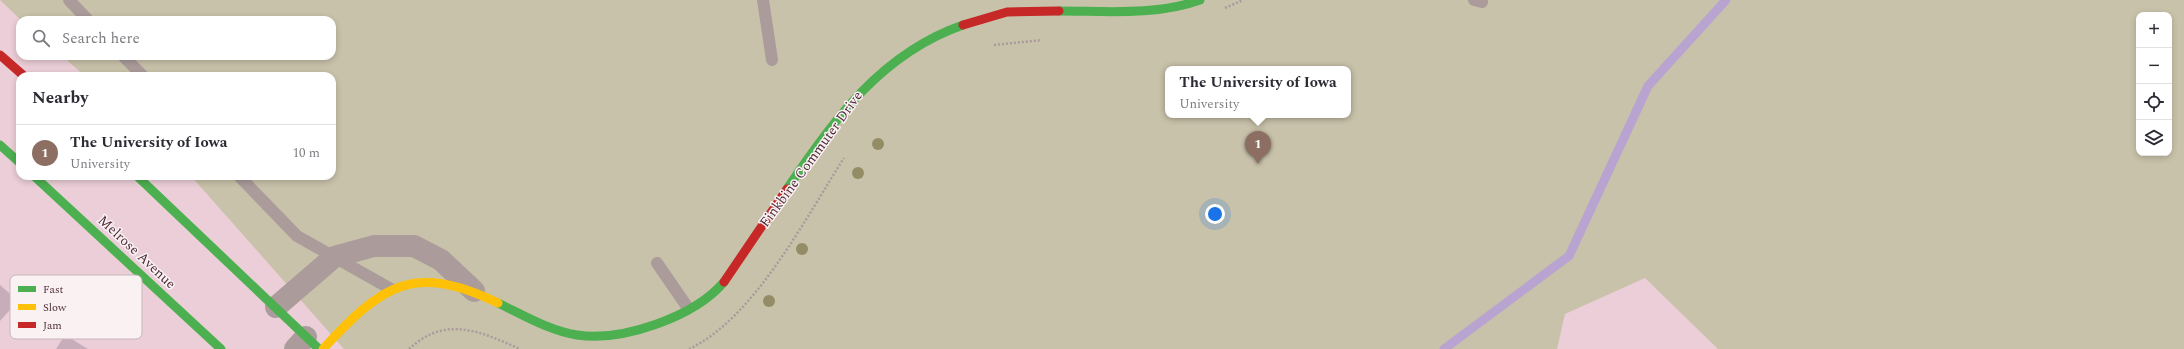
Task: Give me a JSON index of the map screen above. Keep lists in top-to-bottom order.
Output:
{
  "streets": {
    "street": ["Finkbine Commuter Drive", "Melrose Avenue"]
  },
  "legend": ["Fast", "Slow", "Jam"],
  "page": {
    "map_buttons": ["+", "−"],
    "search": "Search here",
    "popup": ["The University of Iowa", "University"],
    "heading": "Nearby",
    "list": [
      {
        "mark": "1",
        "name": "The University of Iowa",
        "note": "University",
        "value": "10 m"
      }
    ],
    "pins": "1"
  }
}
